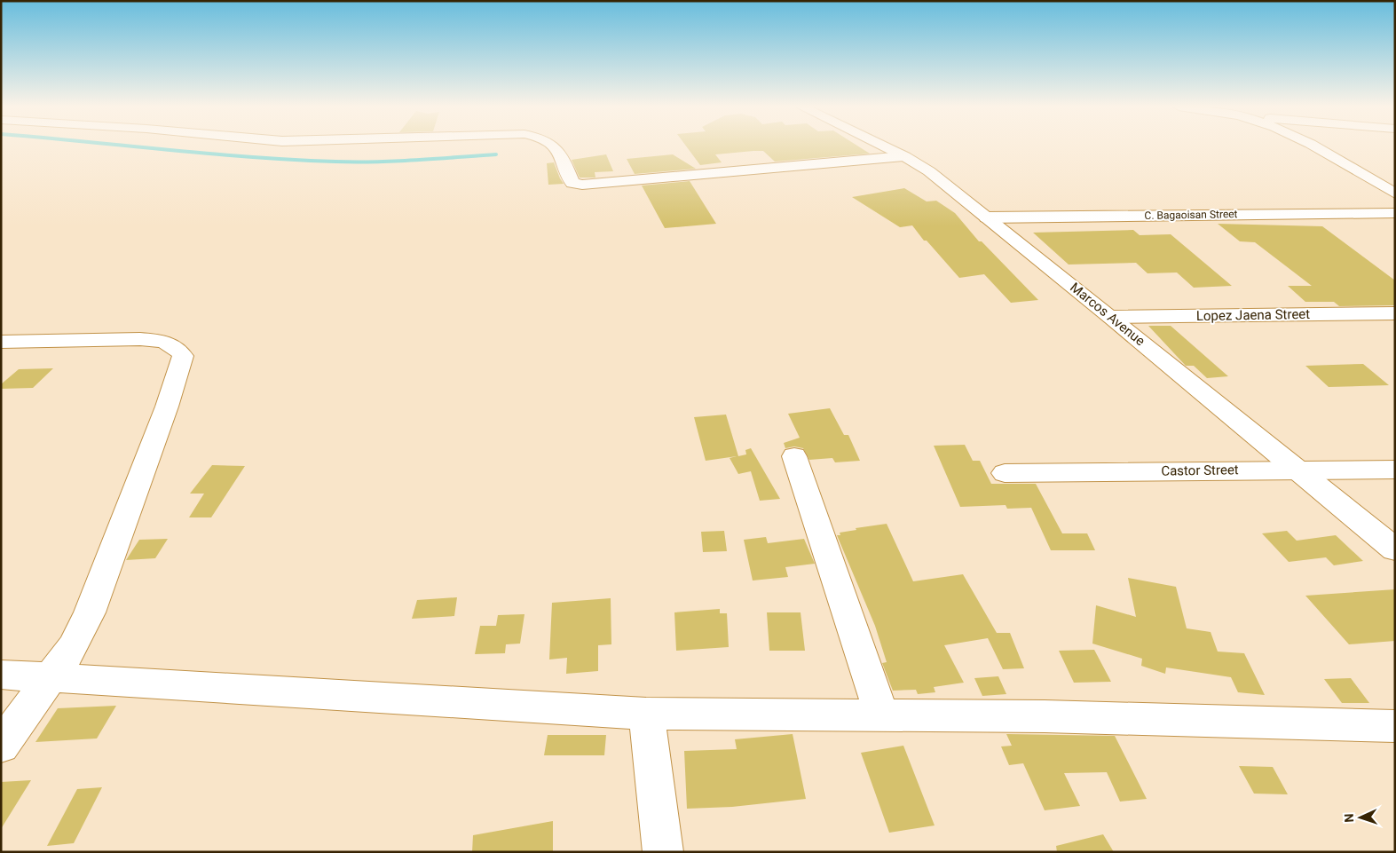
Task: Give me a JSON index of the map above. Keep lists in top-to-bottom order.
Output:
{
  "streets": {
    "street": [
      "C. Bagaoisan Street",
      "Marcos Avenue",
      "Lopez Jaena Street",
      "Castor Street"
    ]
  },
  "crossings": [
    ["C. Bagaoisan Street", "Marcos Avenue"],
    ["Marcos Avenue", "Lopez Jaena Street"],
    ["Marcos Avenue", "Castor Street"]
  ],
  "north": "left"
}
